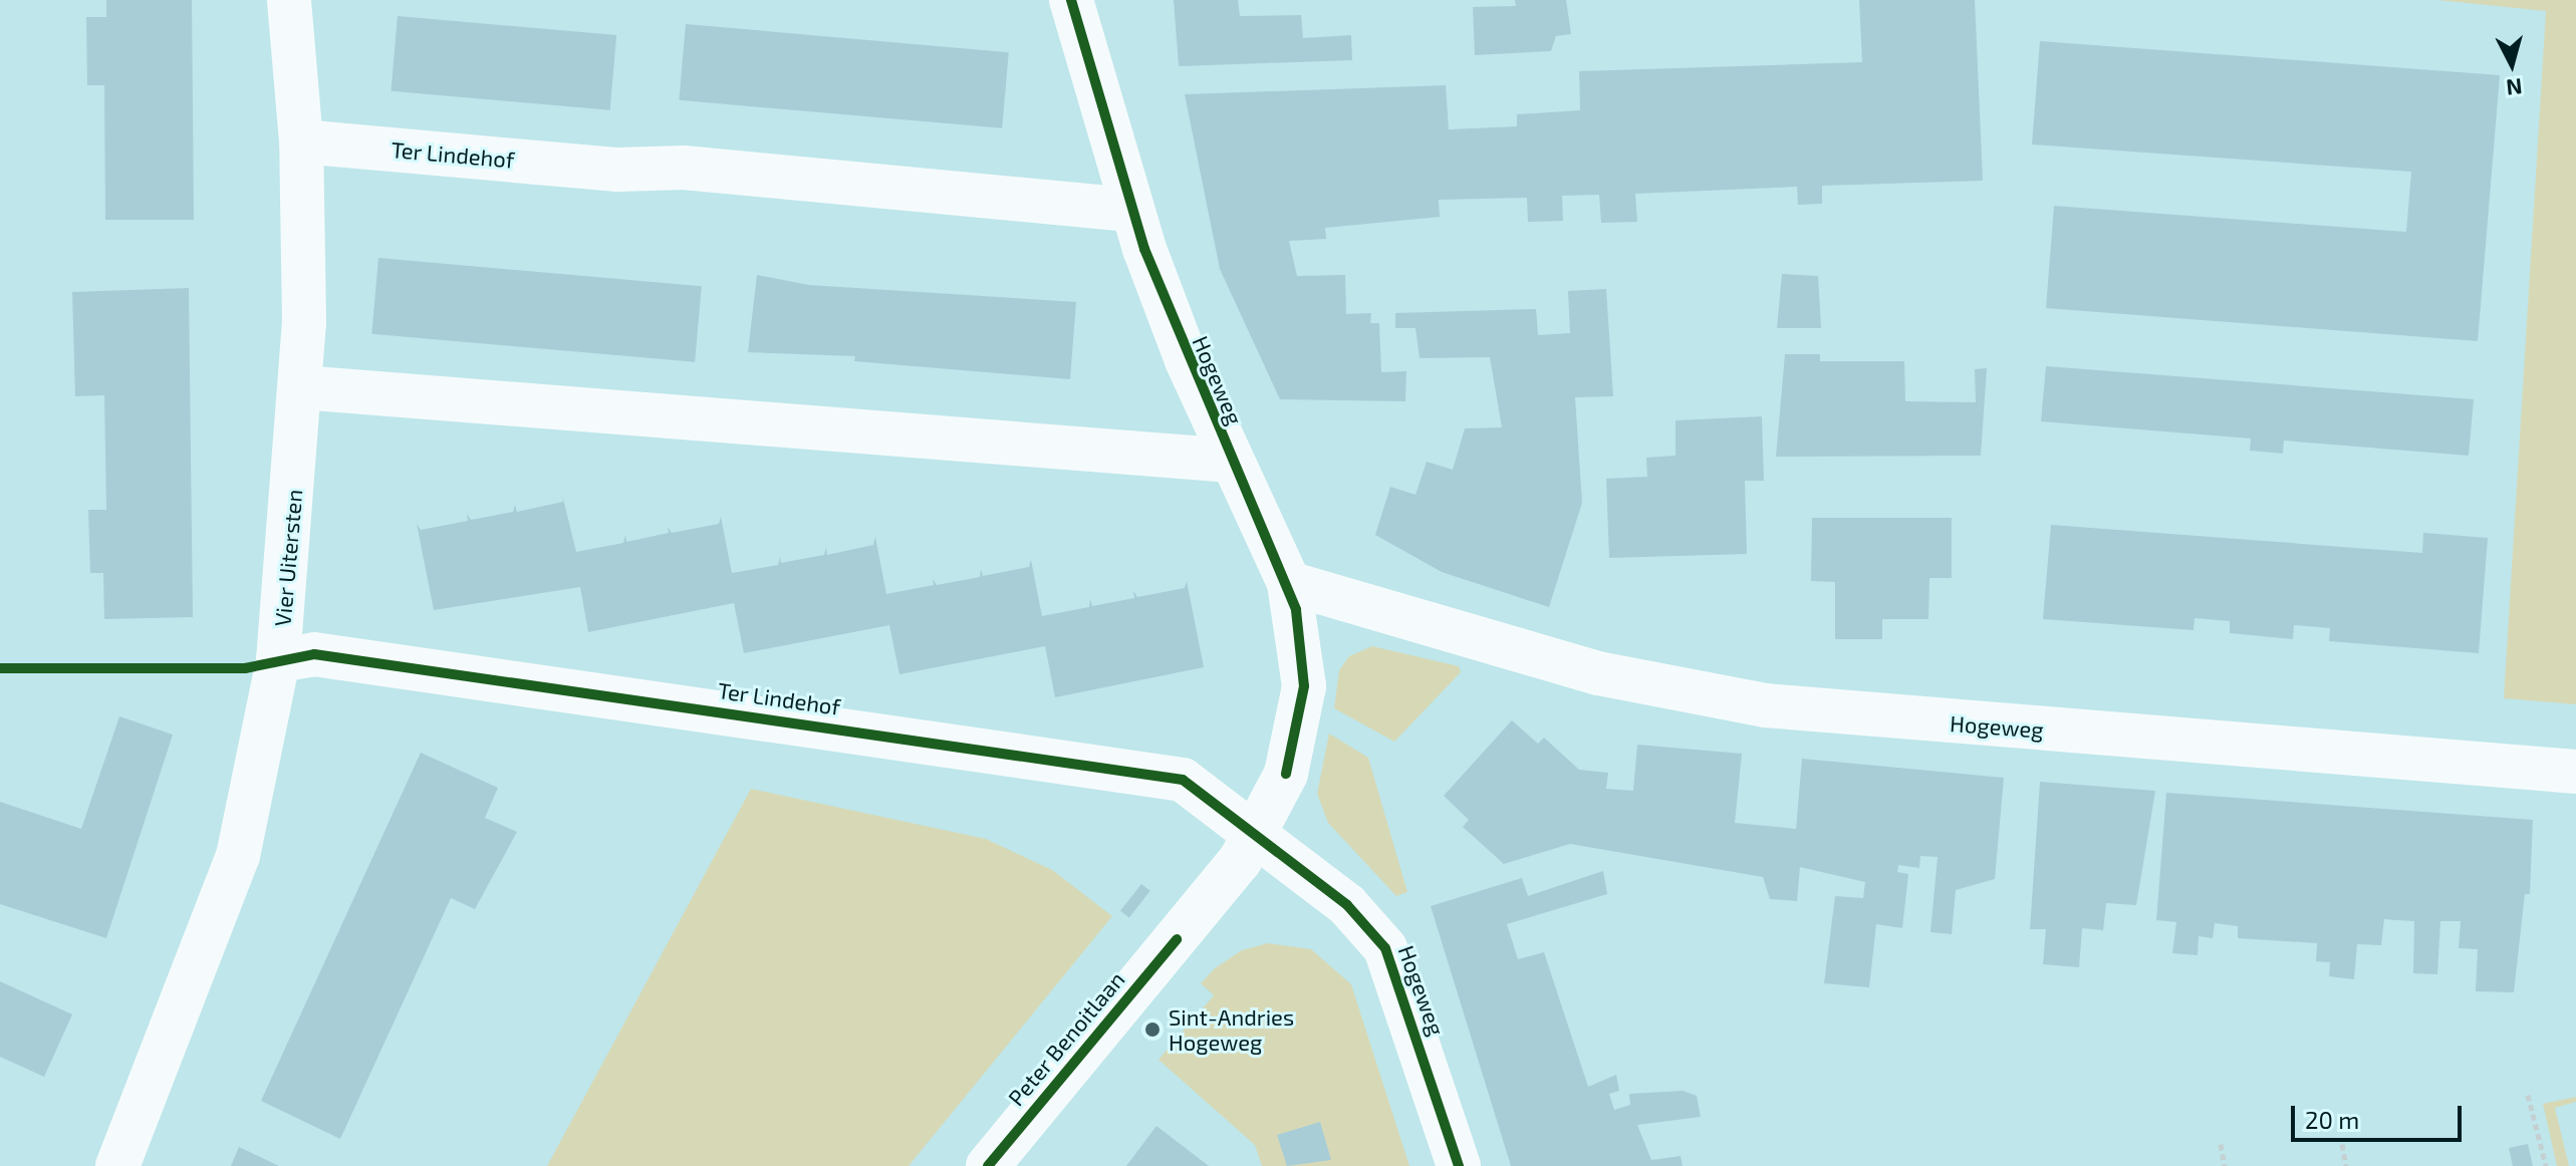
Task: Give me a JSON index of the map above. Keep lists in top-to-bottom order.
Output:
{
  "streets": {
    "street": [
      "Ter Lindehof",
      "Hogeweg",
      "Vier Uitersten",
      "Peter Benoitlaan"
    ]
  },
  "crossings": [
    ["Ter Lindehof", "Hogeweg"],
    ["Ter Lindehof", "Vier Uitersten"],
    ["Hogeweg", "Peter Benoitlaan"]
  ],
  "places": ["Sint-Andries Hogeweg"],
  "scale_bar": "20 m",
  "north": "bottom"
}
